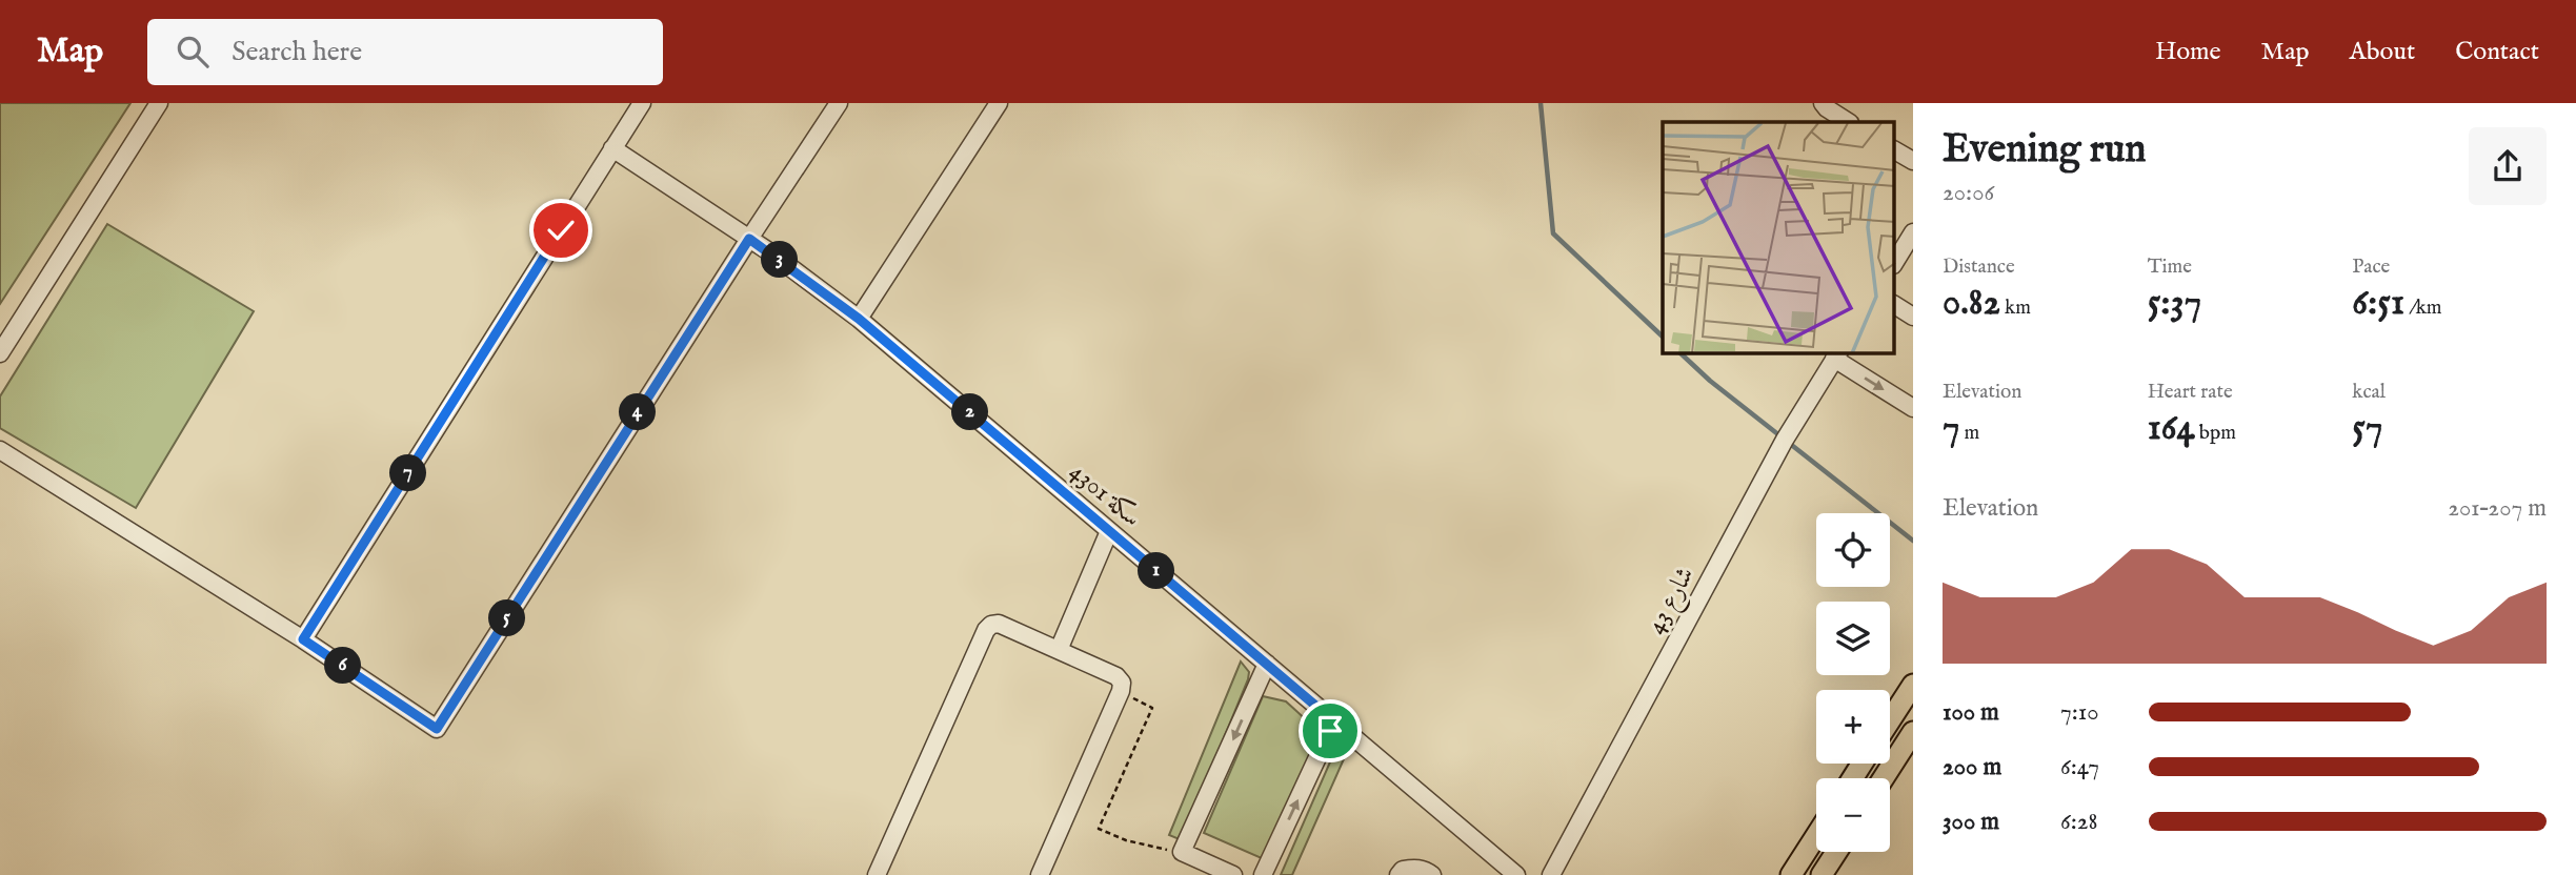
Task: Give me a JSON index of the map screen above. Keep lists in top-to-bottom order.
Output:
{
  "streets": {
    "street": ["سكة 4301", "شارع 43"]
  },
  "page": {
    "header": "Map",
    "search": "Search here",
    "nav": [
      "Home",
      "Map",
      "About",
      "Contact"
    ],
    "heading": ["Evening run", "20:06"],
    "stats": [
      ["Distance", "0.82 km"],
      ["Time", "5:37"],
      ["Pace", "6:51 /km"],
      ["Elevation", "7 m"],
      ["Heart rate", "164 bpm"],
      ["kcal", "57"]
    ],
    "pins": [
      "3",
      "2",
      "4",
      "7",
      "1",
      "5",
      "6"
    ],
    "chart": ["Elevation", "201–207 m"],
    "map_buttons": ["+", "−"],
    "list": [
      {
        "name": "100 m",
        "note": "7:10"
      },
      {
        "name": "200 m",
        "note": "6:47"
      },
      {
        "name": "300 m",
        "note": "6:28"
      }
    ]
  }
}
